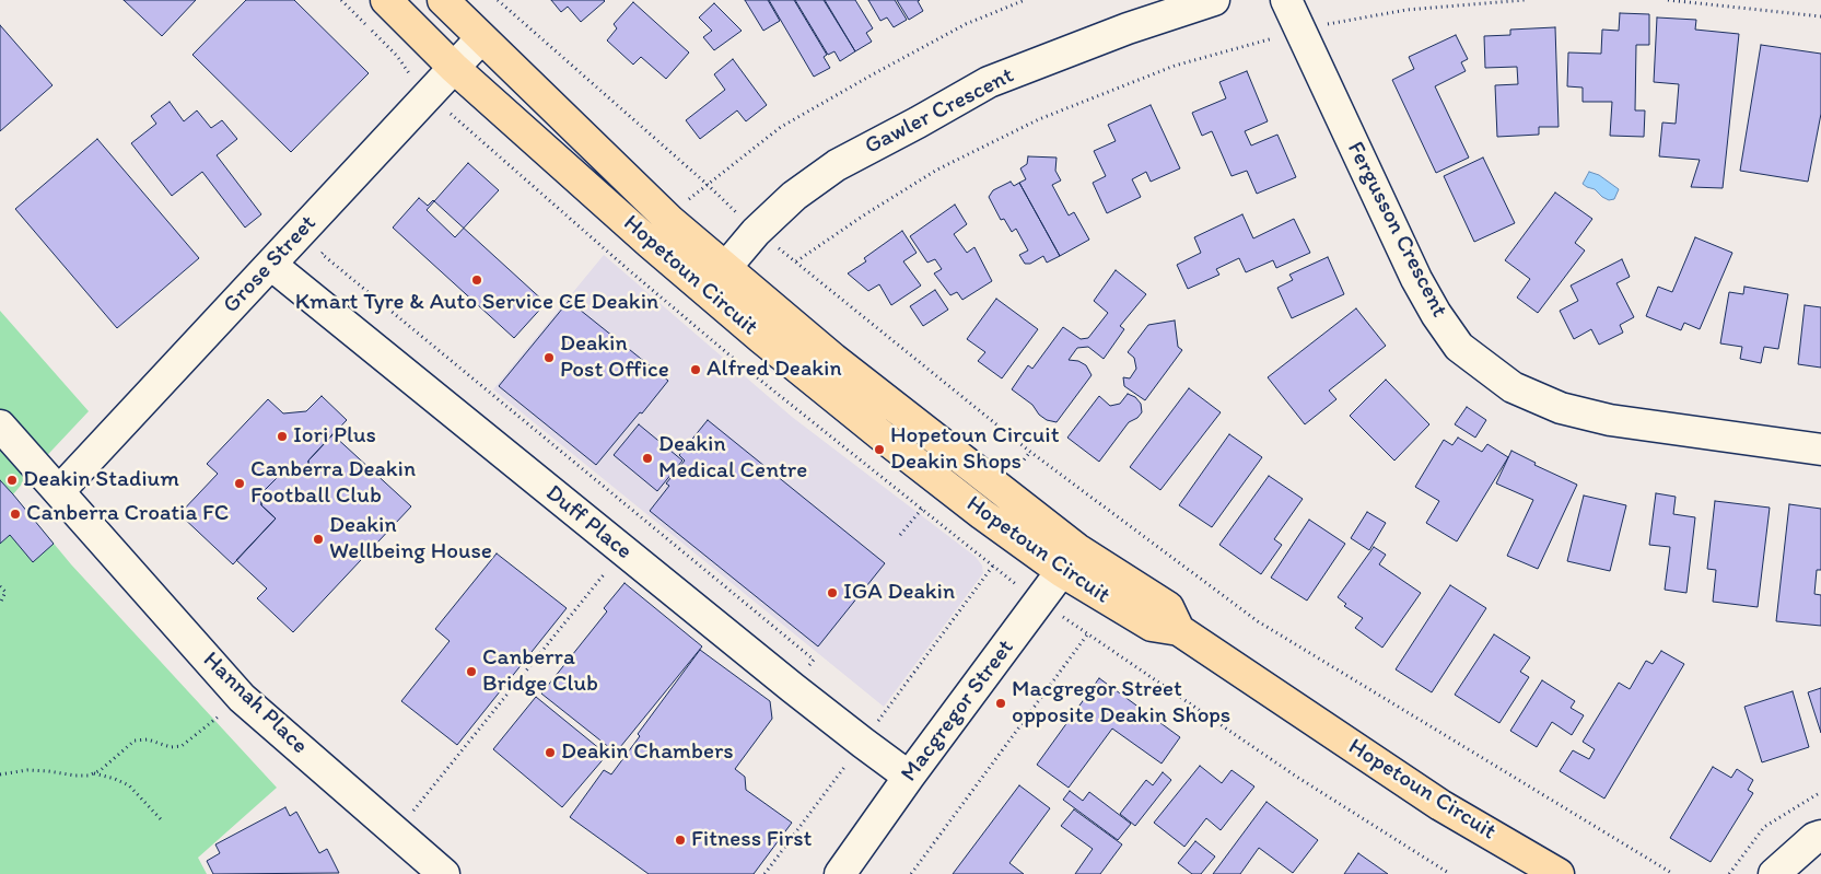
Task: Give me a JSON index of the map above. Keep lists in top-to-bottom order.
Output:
{
  "streets": {
    "main road": ["Hopetoun Circuit"],
    "street": [
      "Gawler Crescent",
      "Fergusson Crescent",
      "Grose Street",
      "Duff Place",
      "Hannah Place",
      "Macgregor Street"
    ]
  },
  "crossings": [
    ["Gawler Crescent", "Hopetoun Circuit"],
    ["Grose Street", "Hopetoun Circuit"],
    ["Grose Street", "Duff Place"],
    ["Grose Street", "Hannah Place"],
    ["Hopetoun Circuit", "Macgregor Street"],
    ["Duff Place", "Macgregor Street"]
  ],
  "places": [
    "Kmart Tyre & Auto Service CE Deakin",
    "Deakin Post Office",
    "Alfred Deakin",
    "Iori Plus",
    "Hopetoun Circuit Deakin Shops",
    "Deakin Medical Centre",
    "Deakin Stadium",
    "Canberra Deakin Football Club",
    "Canberra Croatia FC",
    "Deakin Wellbeing House",
    "IGA Deakin",
    "Canberra Bridge Club",
    "Macgregor Street opposite Deakin Shops",
    "Deakin Chambers",
    "Fitness First"
  ]
}
